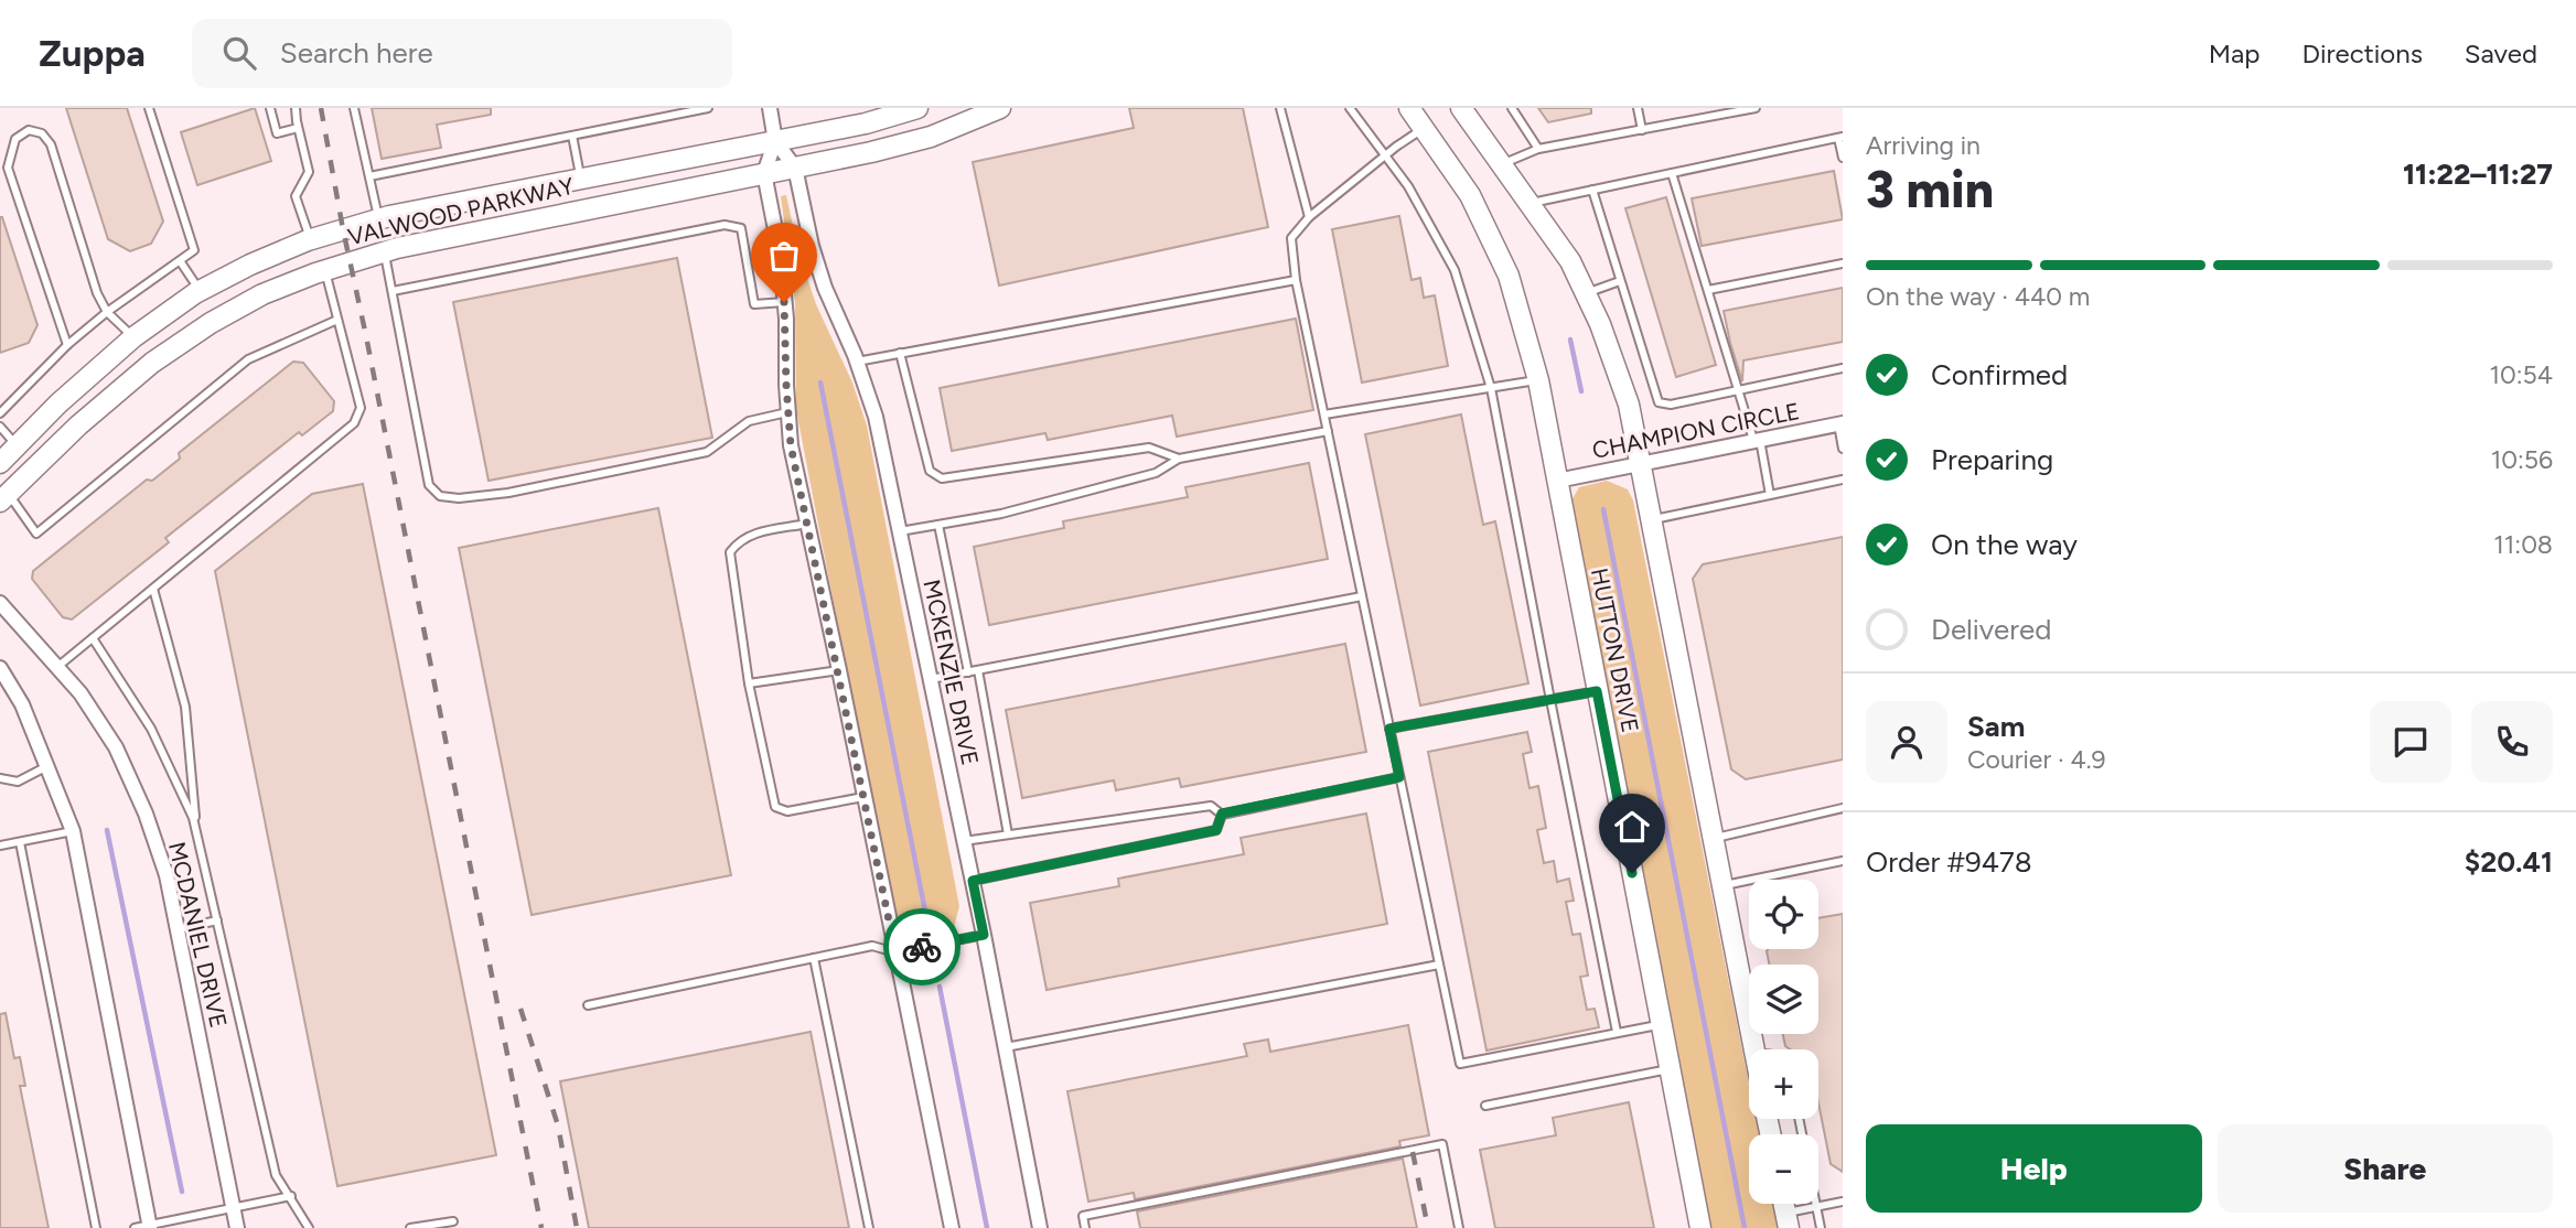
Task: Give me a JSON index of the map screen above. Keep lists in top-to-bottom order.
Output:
{
  "streets": {
    "street": [
      "VALWOOD PARKWAY",
      "CHAMPION CIRCLE",
      "HUTTON DRIVE",
      "MCKENZIE DRIVE",
      "MCDANIEL DRIVE"
    ]
  },
  "crossings": [
    ["VALWOOD PARKWAY", "MCKENZIE DRIVE"],
    ["CHAMPION CIRCLE", "HUTTON DRIVE"]
  ],
  "page": {
    "header": "Zuppa",
    "search": "Search here",
    "nav": ["Map", "Directions", "Saved"],
    "heading": ["3 min", "Arriving in", "11:22–11:27"],
    "panel": [
      "Sam",
      "Courier · 4.9",
      "Order #9478",
      "$20.41"
    ],
    "bar": "On the way · 440 m",
    "list": [
      ["Confirmed", "10:54"],
      ["Preparing", "10:56"],
      ["On the way", "11:08"],
      "Delivered"
    ],
    "map_buttons": ["+", "−"],
    "buttons": ["Help", "Share"]
  }
}
